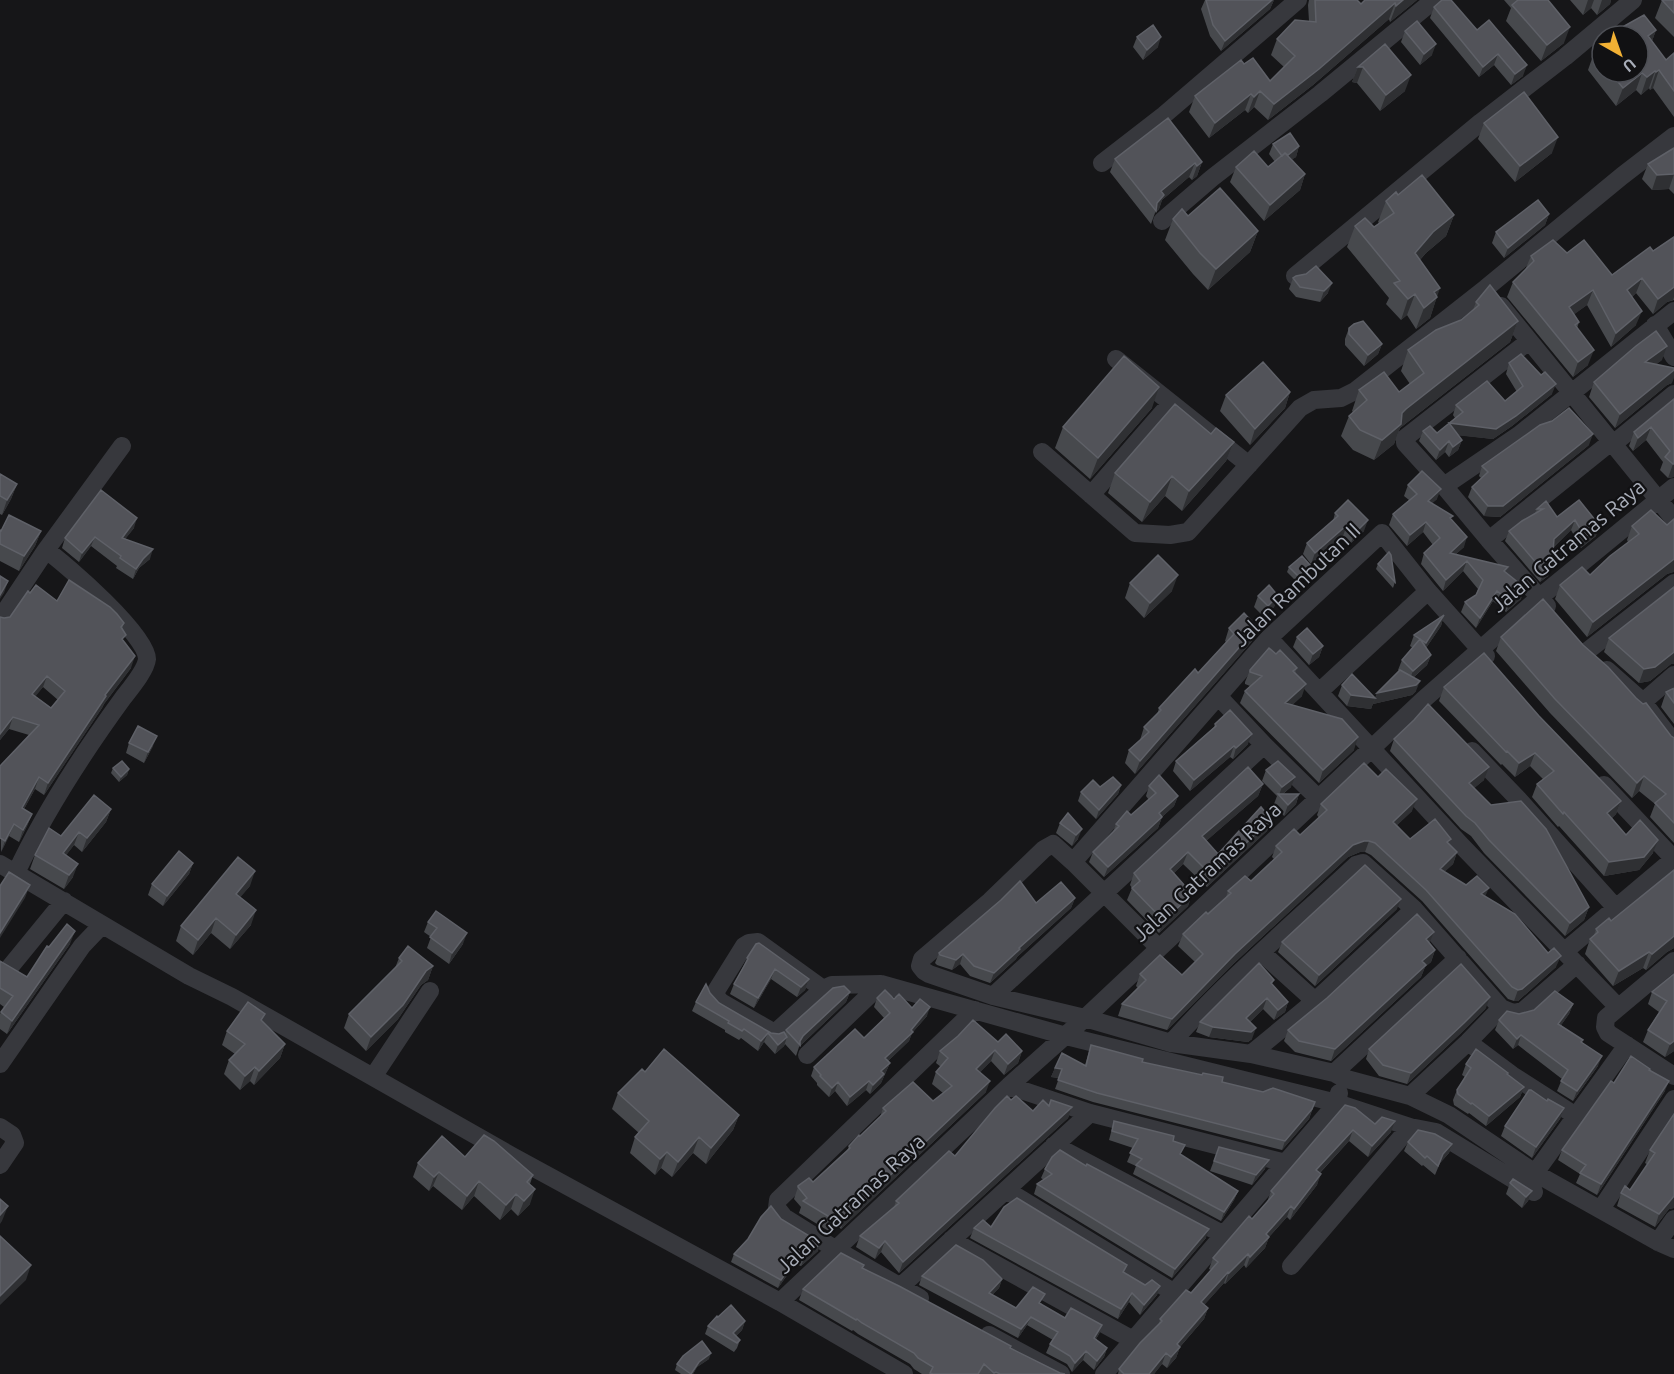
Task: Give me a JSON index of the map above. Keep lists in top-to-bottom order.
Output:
{
  "streets": {
    "street": ["Jalan Gatramas Raya", "Jalan Rambutan II"]
  },
  "crossings": [
    ["Jalan Gatramas Raya", "Jalan Rambutan II"]
  ],
  "north": "bottom right"
}
